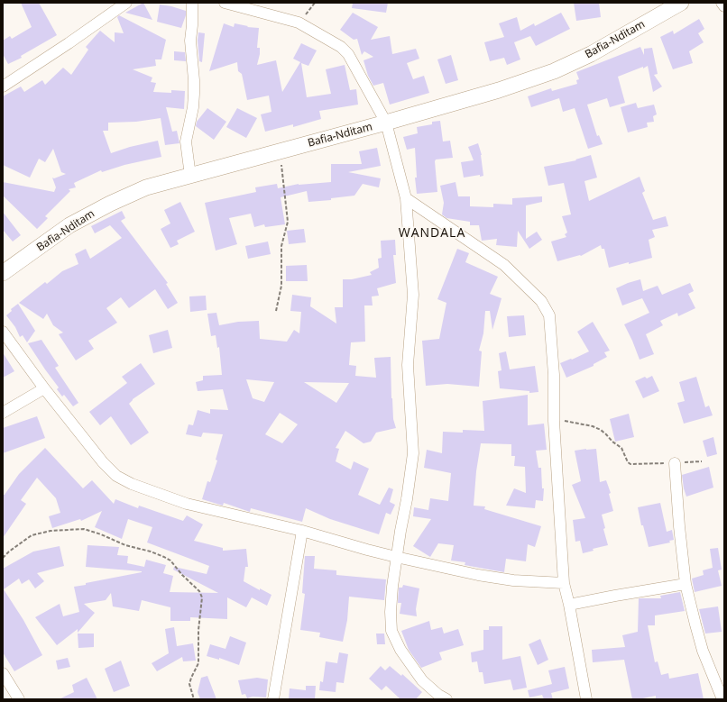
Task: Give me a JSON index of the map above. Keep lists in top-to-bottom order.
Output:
{
  "streets": {
    "main road": ["Bafia-Nditam"]
  },
  "districts": ["WANDALA"]
}
